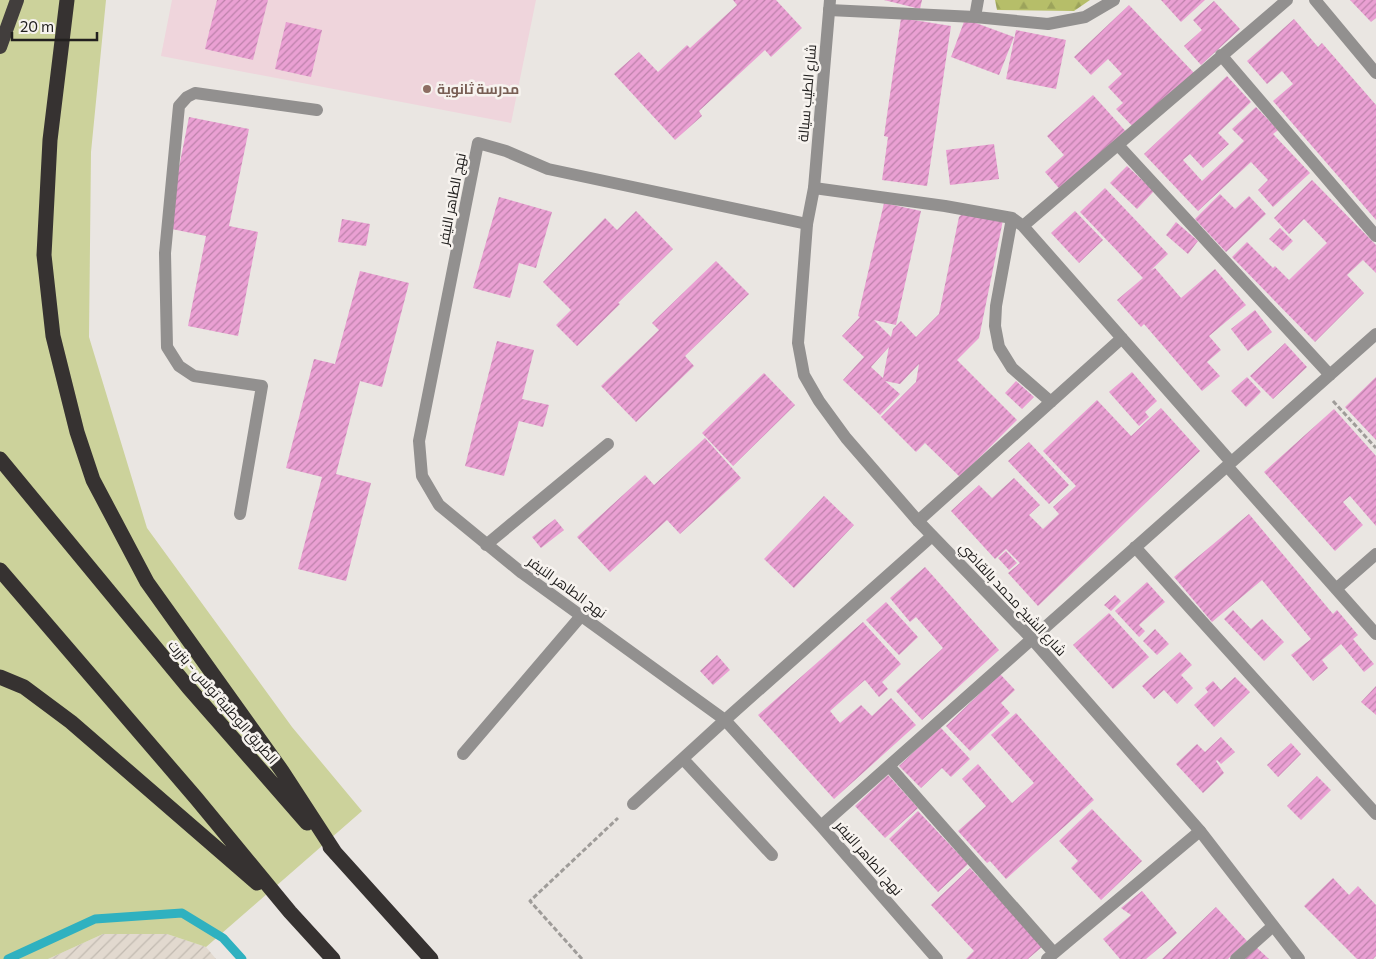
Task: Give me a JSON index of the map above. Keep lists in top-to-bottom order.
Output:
{
  "streets": {
    "highway": ["الطريق الوطنية تونس - بنزرت"],
    "street": ["شارع الطيب سيالة", "نهج الطاهر النيفر", "شارع الشيخ محمد بالقاضي"]
  },
  "crossings": [
    ["شارع الطيب سيالة", "نهج الطاهر النيفر"],
    ["شارع الطيب سيالة", "شارع الشيخ محمد بالقاضي"],
    ["نهج الطاهر النيفر", "شارع الشيخ محمد بالقاضي"]
  ],
  "places": ["مدرسة ثانوية"],
  "scale_bar": "20 m"
}
